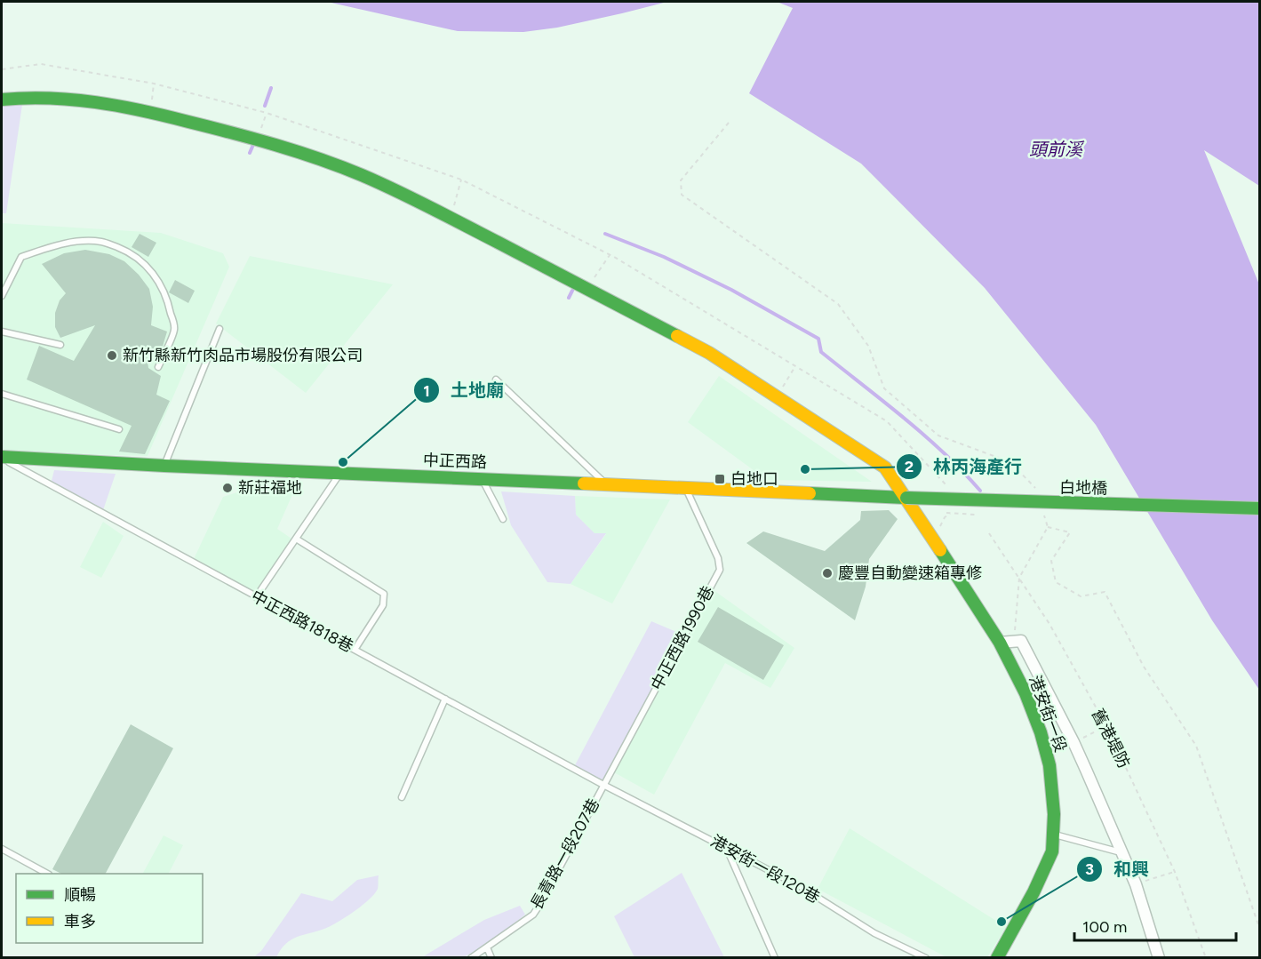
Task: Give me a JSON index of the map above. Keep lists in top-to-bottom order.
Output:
{
  "streets": {
    "street": ["中正西路", "白地橋", "港安街一段"],
    "lane": [
      "中正西路1818巷",
      "中正西路1990巷",
      "長青路一段207巷",
      "港安街一段120巷"
    ],
    "path": ["舊港堤防"]
  },
  "crossings": [
    ["中正西路", "白地橋"],
    ["中正西路", "中正西路1818巷"],
    ["中正西路", "中正西路1990巷"],
    ["中正西路", "港安街一段"],
    ["白地橋", "港安街一段"],
    ["中正西路1818巷", "中正西路1990巷"],
    ["中正西路1818巷", "長青路一段207巷"],
    ["中正西路1818巷", "港安街一段120巷"],
    ["中正西路1990巷", "長青路一段207巷"],
    ["中正西路1990巷", "港安街一段120巷"],
    ["長青路一段207巷", "港安街一段120巷"]
  ],
  "water": ["頭前溪"],
  "places": {
    "other": [
      "新竹縣新竹肉品市場股份有限公司",
      "土地廟",
      "林丙海產行",
      "新莊福地",
      "慶豐自動變速箱專修",
      "和興"
    ],
    "transit": ["白地口"]
  },
  "legend": ["順暢", "車多"],
  "scale_bar": "100 m"
}
